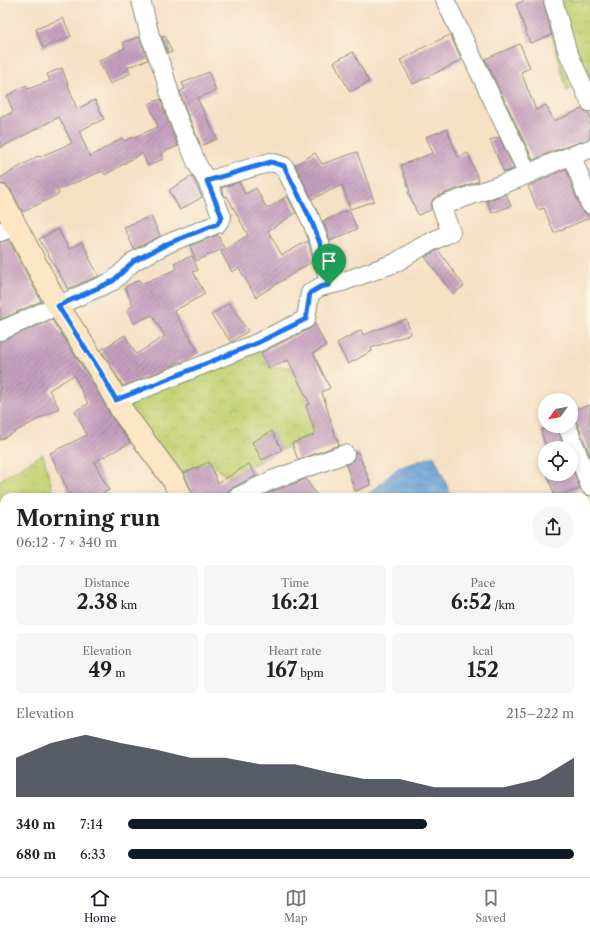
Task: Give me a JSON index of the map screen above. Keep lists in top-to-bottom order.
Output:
{
  "north": "bottom left",
  "page": {
    "heading": ["Morning run", "06:12 · 7 × 340 m"],
    "stats": [
      ["Distance", "2.38 km"],
      ["Time", "16:21"],
      ["Pace", "6:52 /km"],
      ["Elevation", "49 m"],
      ["Heart rate", "167 bpm"],
      ["kcal", "152"]
    ],
    "chart": ["Elevation", "215–222 m"],
    "list": [
      {
        "name": "340 m",
        "note": "7:14"
      },
      {
        "name": "680 m",
        "note": "6:33"
      }
    ],
    "tabs": ["Home", "Map", "Saved"]
  }
}
